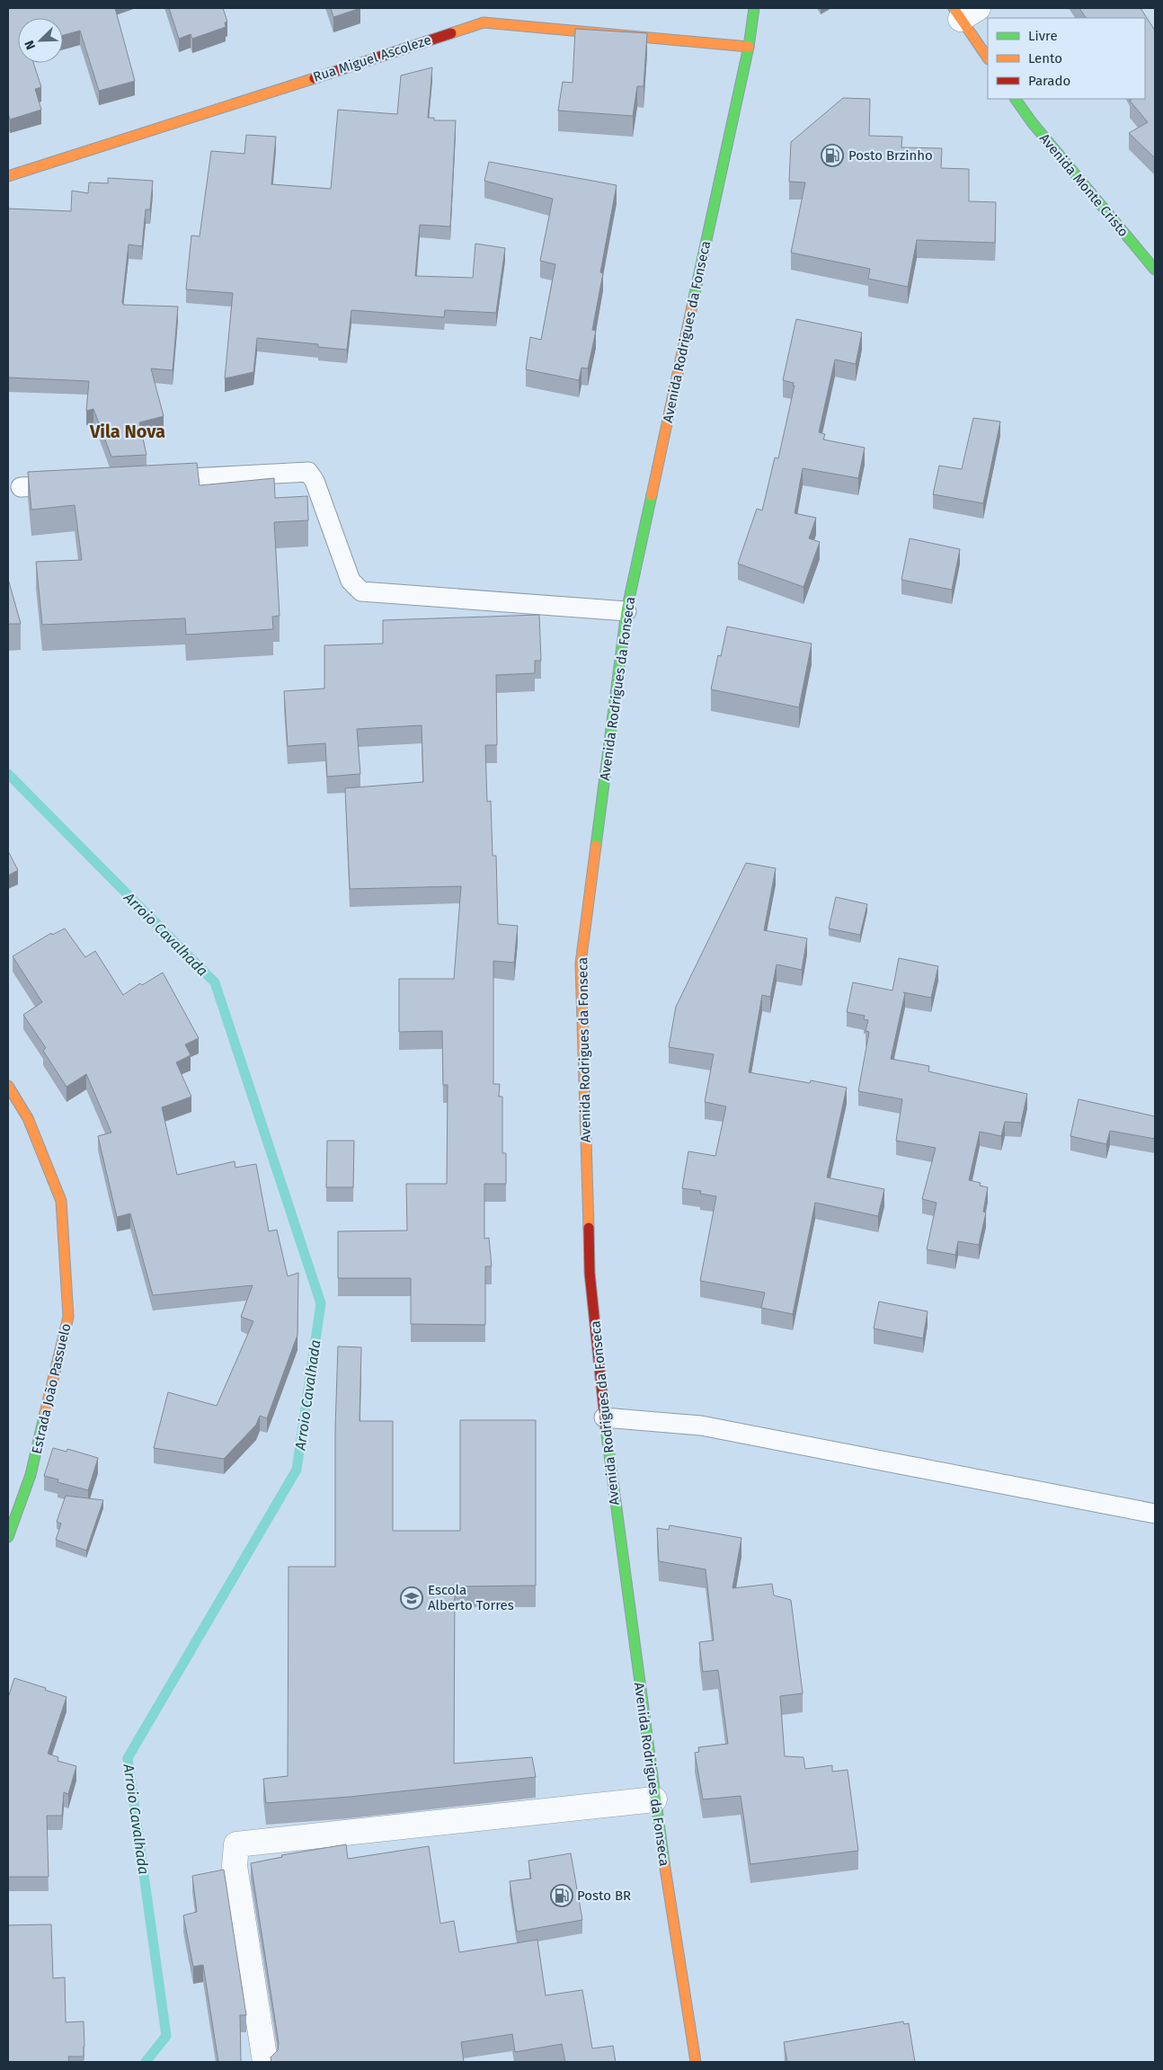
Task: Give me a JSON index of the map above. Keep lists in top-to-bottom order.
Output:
{
  "streets": {
    "main road": [
      "Rua Miguel Ascoleze",
      "Avenida Monte Cristo",
      "Avenida Rodrigues da Fonseca",
      "Estrada João Passuelo"
    ]
  },
  "crossings": [
    ["Rua Miguel Ascoleze", "Avenida Rodrigues da Fonseca"]
  ],
  "districts": ["Vila Nova"],
  "water": ["Arroio Cavalhada"],
  "places": {
    "fuel station": ["Posto Brzinho", "Posto BR"],
    "school or university": ["Escola Alberto Torres"]
  },
  "legend": ["Livre", "Lento", "Parado"],
  "north": "bottom left"
}
